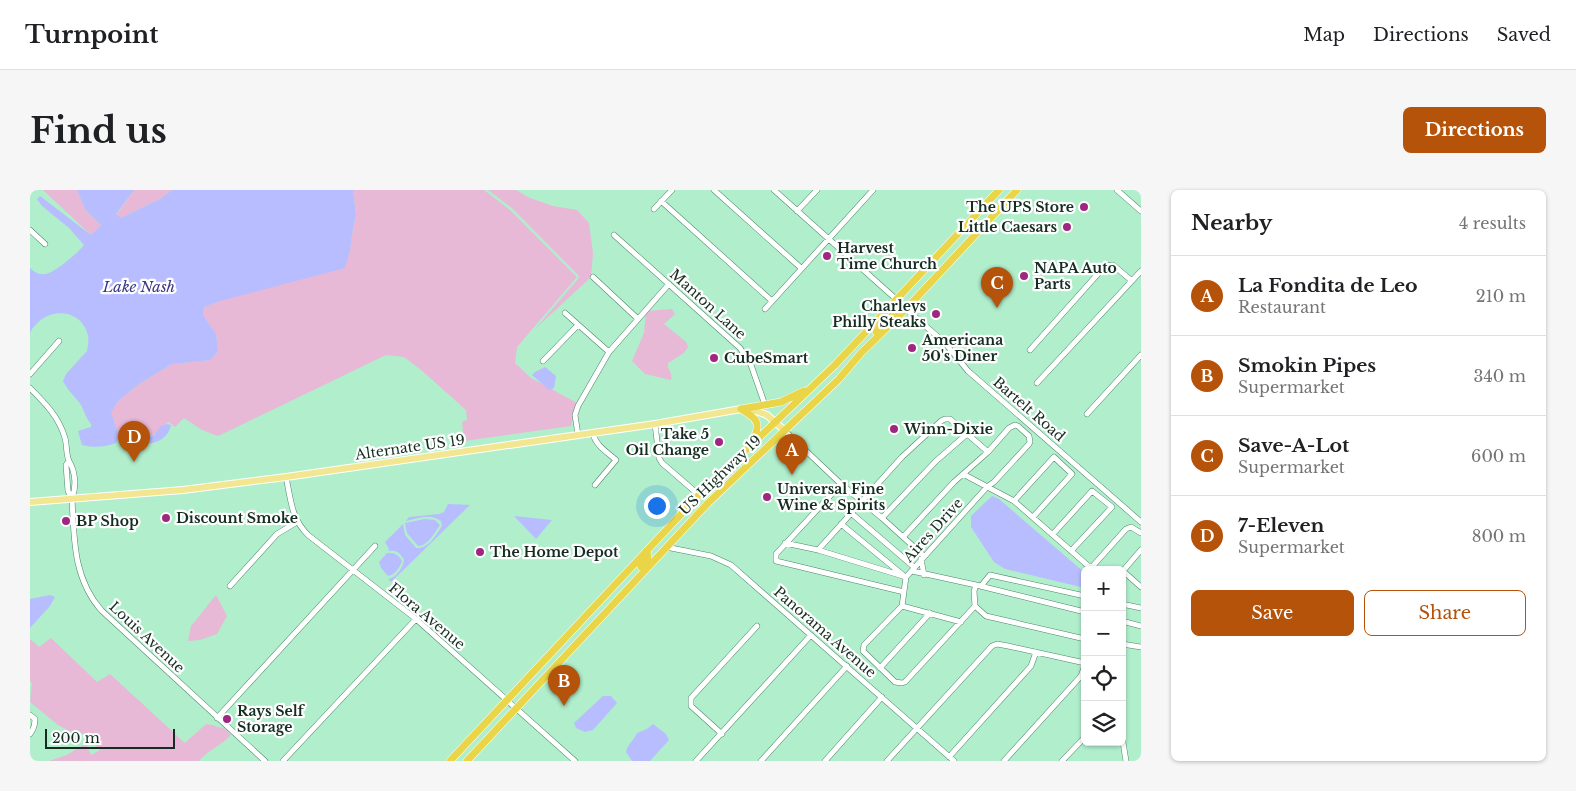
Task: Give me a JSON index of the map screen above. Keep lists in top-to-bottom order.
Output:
{
  "streets": {
    "highway": ["US Highway 19"],
    "main road": ["Alternate US 19"],
    "street": [
      "Manton Lane",
      "Bartelt Road",
      "Aires Drive",
      "Flora Avenue",
      "Panorama Avenue",
      "Louis Avenue"
    ]
  },
  "crossings": [
    ["Bartelt Road", "US Highway 19"],
    ["Alternate US 19", "US Highway 19"],
    ["Alternate US 19", "Flora Avenue"],
    ["Alternate US 19", "Louis Avenue"],
    ["US Highway 19", "Flora Avenue"],
    ["US Highway 19", "Panorama Avenue"]
  ],
  "water": ["Lake Nash"],
  "places": [
    "The UPS Store",
    "Little Caesars",
    "Harvest Time Church",
    "NAPA Auto Parts",
    "Charleys Philly Steaks",
    "Americana 50's Diner",
    "CubeSmart",
    "Winn-Dixie",
    "Take 5 Oil Change",
    "Universal Fine Wine & Spirits",
    "Discount Smoke",
    "BP Shop",
    "The Home Depot",
    "Rays Self Storage"
  ],
  "scale_bar": "200 m",
  "page": {
    "header": "Turnpoint",
    "nav": ["Map", "Directions", "Saved"],
    "buttons": [
      "Directions",
      ["Save", "Share"]
    ],
    "title": "Find us",
    "heading": ["Nearby", "4 results"],
    "list": [
      {
        "mark": "A",
        "name": "La Fondita de Leo",
        "note": "Restaurant",
        "value": "210 m"
      },
      {
        "mark": "B",
        "name": "Smokin Pipes",
        "note": "Supermarket",
        "value": "340 m"
      },
      {
        "mark": "C",
        "name": "Save-A-Lot",
        "note": "Supermarket",
        "value": "600 m"
      },
      {
        "mark": "D",
        "name": "7-Eleven",
        "note": "Supermarket",
        "value": "800 m"
      }
    ],
    "pins": [
      "C",
      "D",
      "A",
      "B"
    ],
    "map_buttons": ["+", "−"],
    "scale": "200 m"
  }
}
